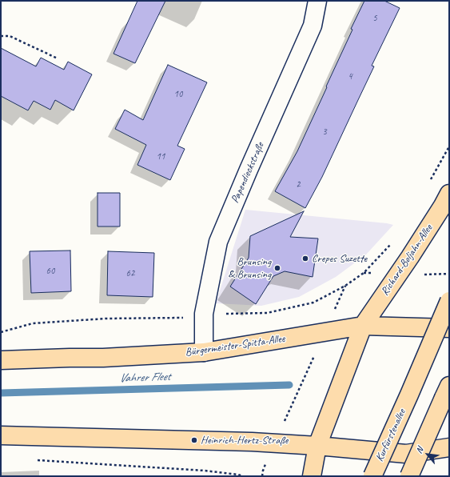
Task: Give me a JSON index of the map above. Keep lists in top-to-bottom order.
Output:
{
  "streets": {
    "main road": ["Richard-Boljahn-Allee", "Bürgermeister-Spitta-Allee", "Kurfürstenallee"],
    "street": ["Papendieckstraße"]
  },
  "crossings": [
    ["Papendieckstraße", "Bürgermeister-Spitta-Allee"],
    ["Richard-Boljahn-Allee", "Bürgermeister-Spitta-Allee"]
  ],
  "water": ["Vahrer Fleet"],
  "places": ["Crepes Suzette", "Brunsing & Brunsing", "Heinrich-Hertz-Straße"],
  "house_numbers": [
    "5",
    "4",
    "10",
    "3",
    "11",
    "2",
    "60",
    "62"
  ],
  "north": "top left"
}
